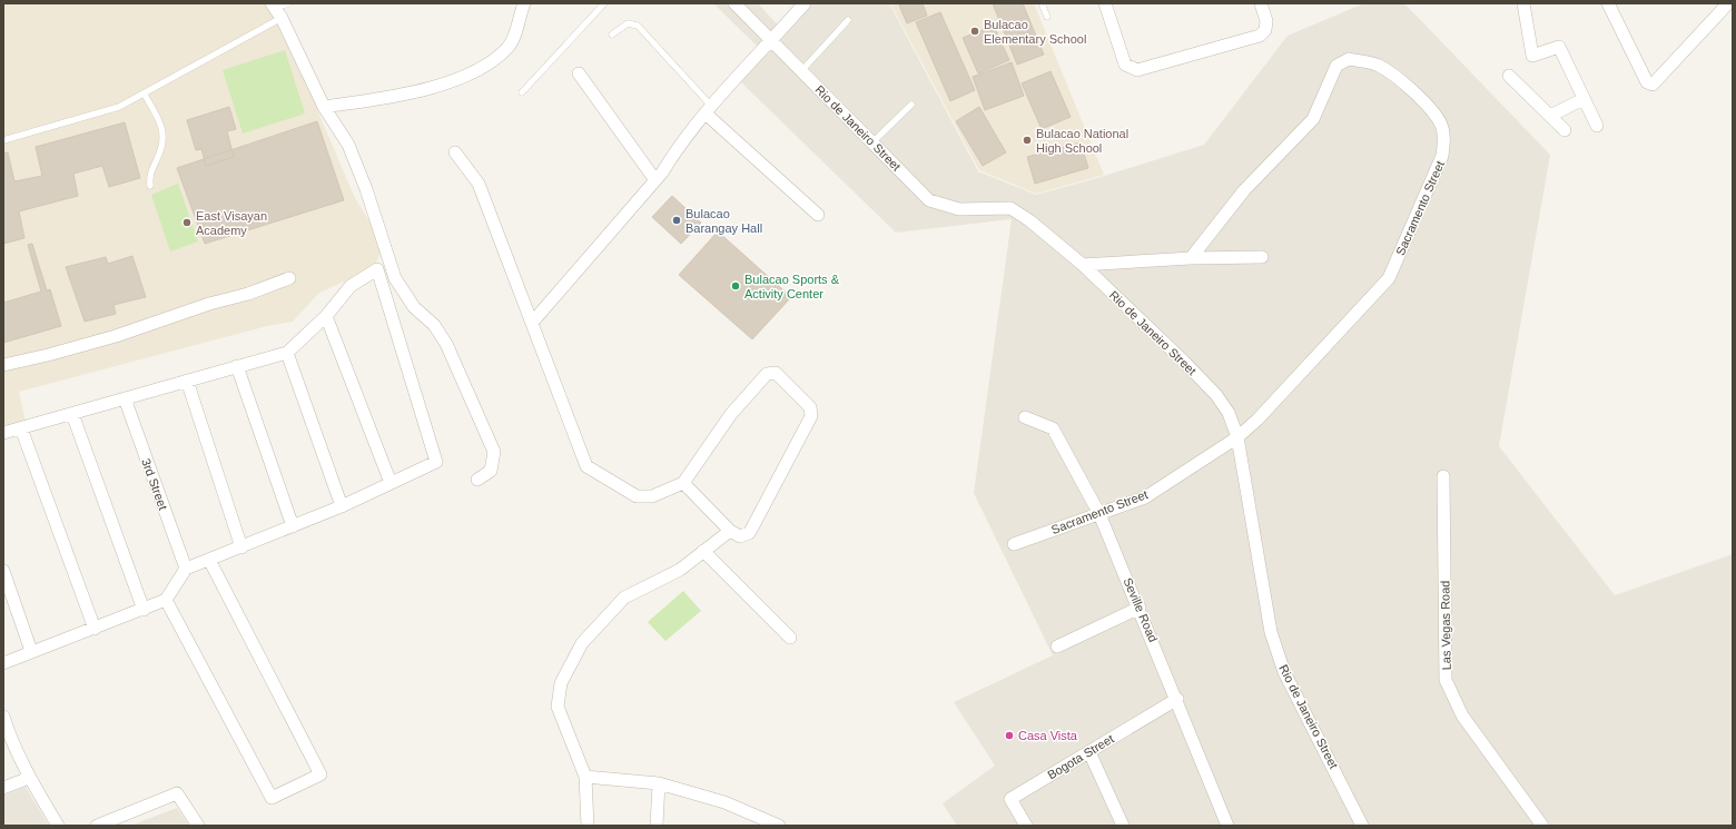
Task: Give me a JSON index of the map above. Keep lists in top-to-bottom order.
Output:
{
  "streets": {
    "street": [
      "Rio de Janeiro Street",
      "Sacramento Street",
      "3rd Street",
      "Seville Road",
      "Las Vegas Road",
      "Bogota Street"
    ]
  },
  "crossings": [
    ["Rio de Janeiro Street", "Sacramento Street"],
    ["Sacramento Street", "Seville Road"],
    ["Seville Road", "Bogota Street"]
  ],
  "places": [
    "Bulacao Elementary School",
    "Bulacao National High School",
    "Bulacao Barangay Hall",
    "East Visayan Academy",
    "Bulacao Sports & Activity Center",
    "Casa Vista"
  ]
}
